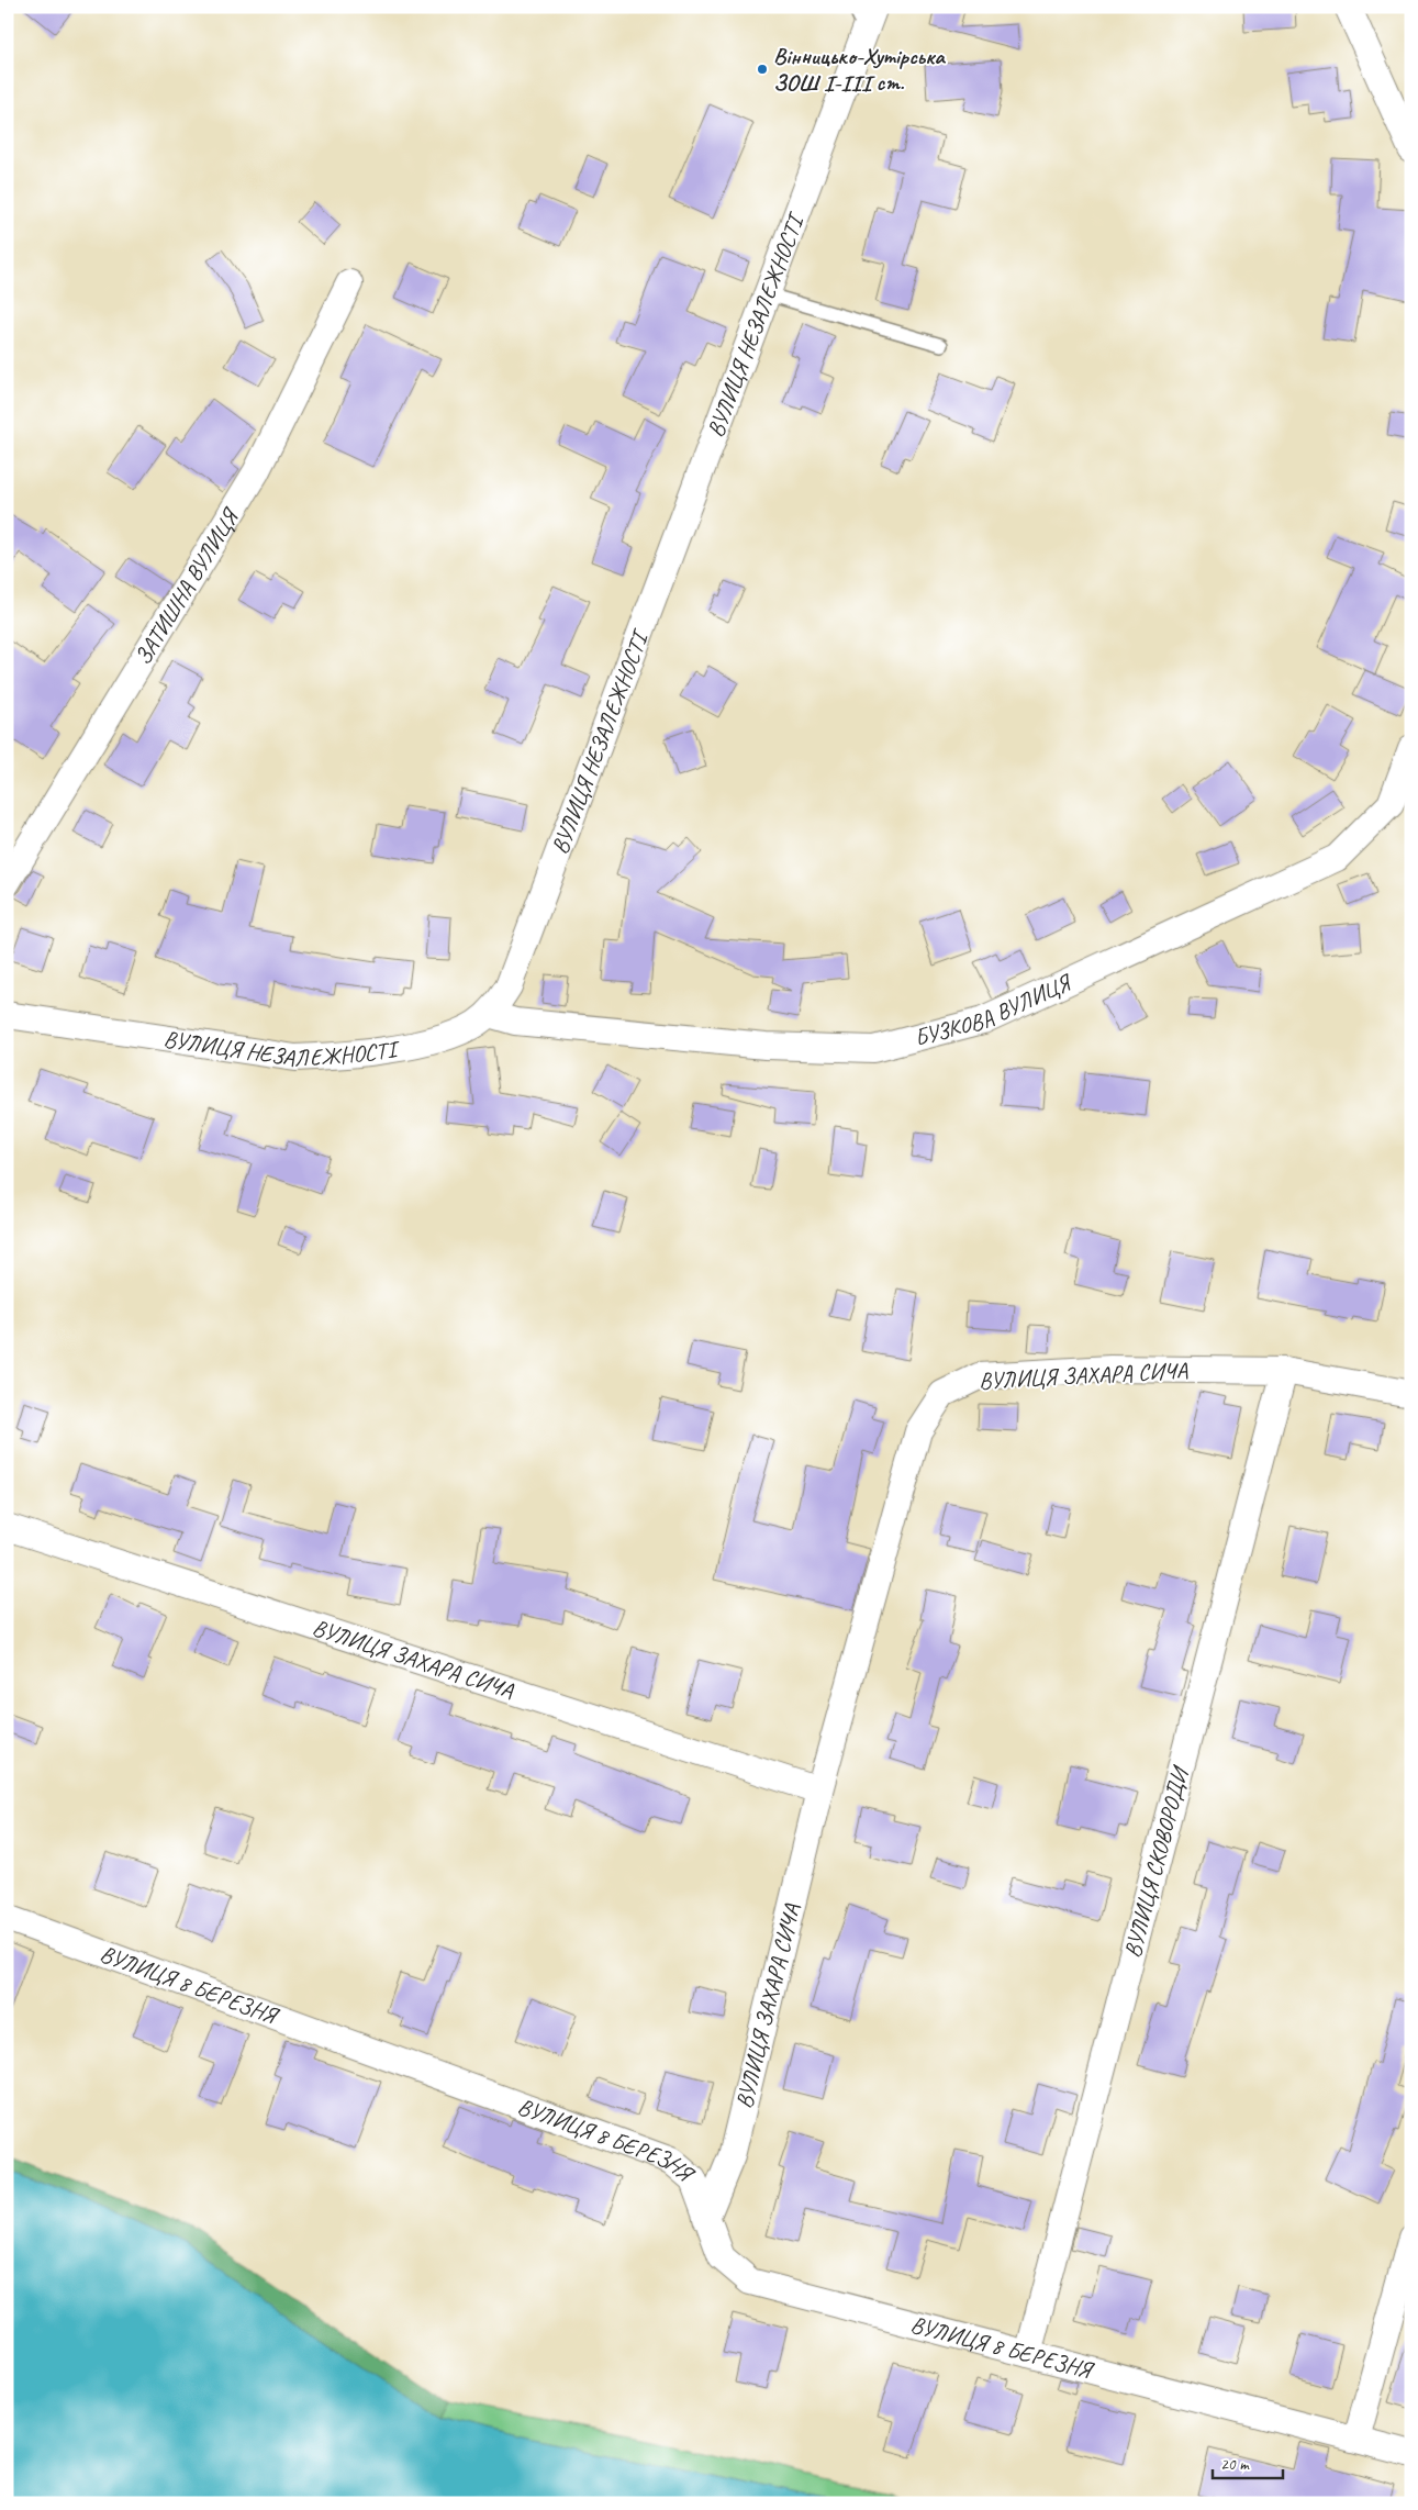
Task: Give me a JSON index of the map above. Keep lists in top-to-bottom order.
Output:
{
  "streets": {
    "street": [
      "ВУЛИЦЯ НЕЗАЛЕЖНОСТІ",
      "ЗАТИШНА ВУЛИЦЯ",
      "БУЗКОВА ВУЛИЦЯ",
      "ВУЛИЦЯ ЗАХАРА СИЧА",
      "ВУЛИЦЯ СКОВОРОДИ",
      "ВУЛИЦЯ 8 БЕРЕЗНЯ"
    ]
  },
  "crossings": [
    ["ВУЛИЦЯ НЕЗАЛЕЖНОСТІ", "БУЗКОВА ВУЛИЦЯ"],
    ["ВУЛИЦЯ ЗАХАРА СИЧА", "ВУЛИЦЯ СКОВОРОДИ"],
    ["ВУЛИЦЯ ЗАХАРА СИЧА", "ВУЛИЦЯ 8 БЕРЕЗНЯ"],
    ["ВУЛИЦЯ СКОВОРОДИ", "ВУЛИЦЯ 8 БЕРЕЗНЯ"]
  ],
  "places": ["Вінницько-Хутірська ЗОШ І-ІІІ ст."],
  "scale_bar": "20 m"
}
